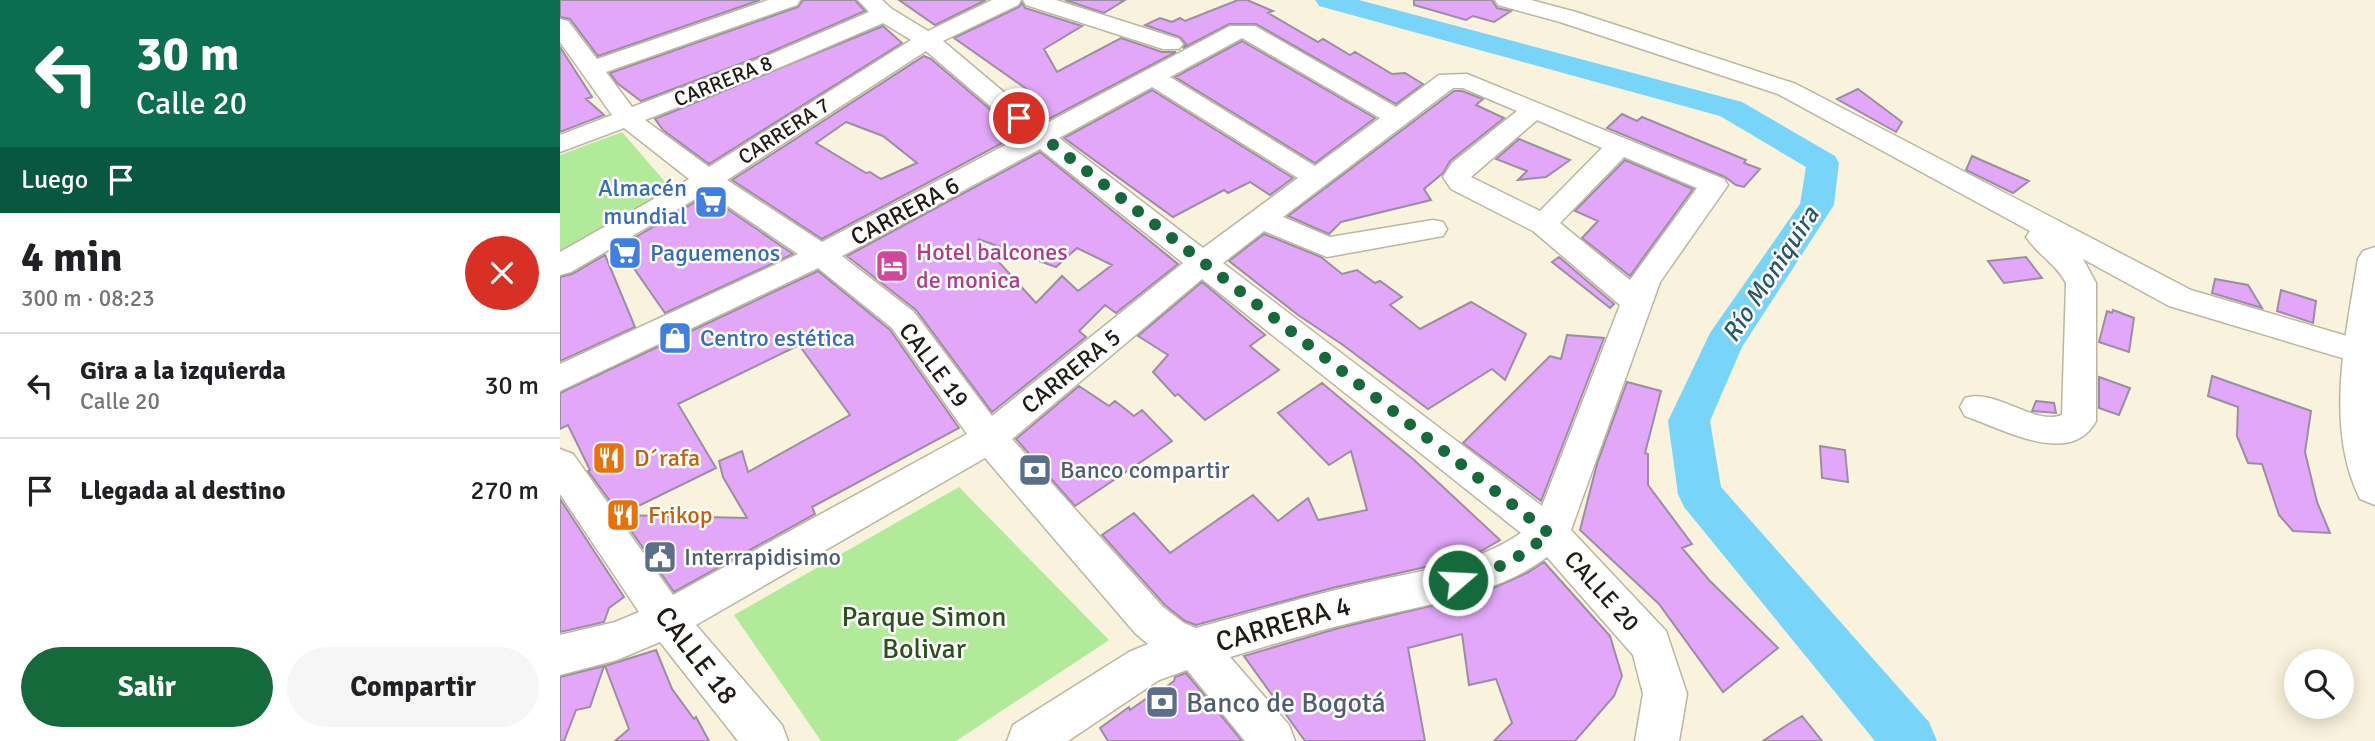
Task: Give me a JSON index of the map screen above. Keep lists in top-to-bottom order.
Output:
{
  "streets": {
    "street": [
      "CARRERA 8",
      "CARRERA 7",
      "CARRERA 6",
      "CALLE 19",
      "CARRERA 5",
      "CALLE 20",
      "CARRERA 4",
      "CALLE 18"
    ]
  },
  "crossings": [
    ["CARRERA 8", "CALLE 19"],
    ["CARRERA 8", "CALLE 20"],
    ["CARRERA 7", "CALLE 19"],
    ["CARRERA 7", "CALLE 20"],
    ["CARRERA 6", "CALLE 19"],
    ["CARRERA 6", "CARRERA 5"],
    ["CARRERA 6", "CALLE 20"],
    ["CALLE 19", "CARRERA 5"],
    ["CALLE 19", "CARRERA 4"],
    ["CARRERA 5", "CALLE 20"],
    ["CARRERA 5", "CALLE 18"],
    ["CALLE 20", "CARRERA 4"]
  ],
  "water": ["Río Moniquira"],
  "parks": ["Parque Simon Bolivar"],
  "places": {
    "supermarket": ["Almacén mundial", "Paguemenos"],
    "hotel": ["Hotel balcones de monica"],
    "shop": ["Centro estética"],
    "restaurant": ["D´rafa", "Frikop"],
    "bank": ["Banco compartir", "Banco de Bogotá"],
    "public building": ["Interrapidisimo"]
  },
  "page": {
    "turn": ["30 m", "Calle 20"],
    "then": "Luego",
    "heading": ["4 min", "300 m · 08:23"],
    "list": [
      {
        "name": "Gira a la izquierda",
        "note": "Calle 20",
        "value": "30 m"
      },
      {
        "name": "Llegada al destino",
        "value": "270 m"
      }
    ],
    "buttons": ["Salir", "Compartir"]
  }
}
